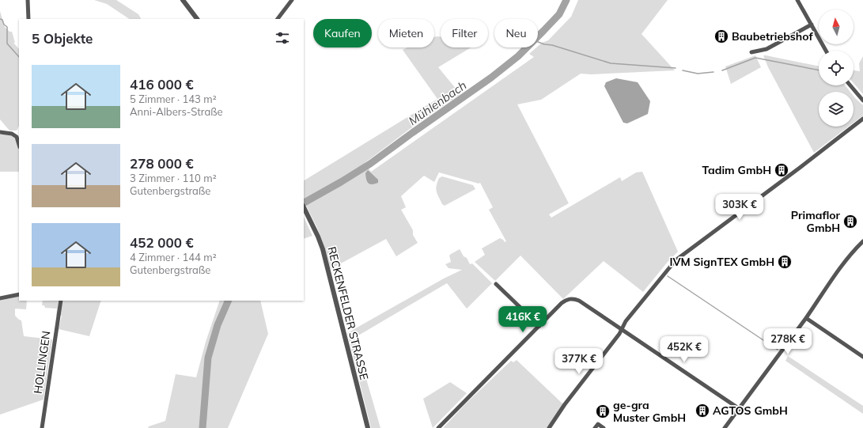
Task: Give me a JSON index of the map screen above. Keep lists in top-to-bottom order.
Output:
{
  "streets": {
    "street": ["RECKENFELDER STRASSE", "HOLLINGEN"]
  },
  "water": ["Mühlenbach"],
  "places": {
    "building": [
      "Baubetriebshof",
      "Tadim GmbH",
      "Primaflor GmbH",
      "IVM SignTEX GmbH",
      "AGTOS GmbH",
      "ge-gra Muster GmbH"
    ]
  },
  "north": "top",
  "page": {
    "chip": [
      "Kaufen",
      "Mieten",
      "Filter",
      "Neu"
    ],
    "heading": "5 Objekte",
    "list": [
      {
        "name": "416 000 €",
        "note": "5 Zimmer · 143 m² · Anni-Albers-Straße"
      },
      {
        "name": "278 000 €",
        "note": "3 Zimmer · 110 m² · Gutenbergstraße"
      },
      {
        "name": "452 000 €",
        "note": "4 Zimmer · 144 m² · Gutenbergstraße"
      }
    ],
    "price": [
      "303K €",
      "416K €",
      "278K €",
      "452K €",
      "377K €"
    ]
  }
}
